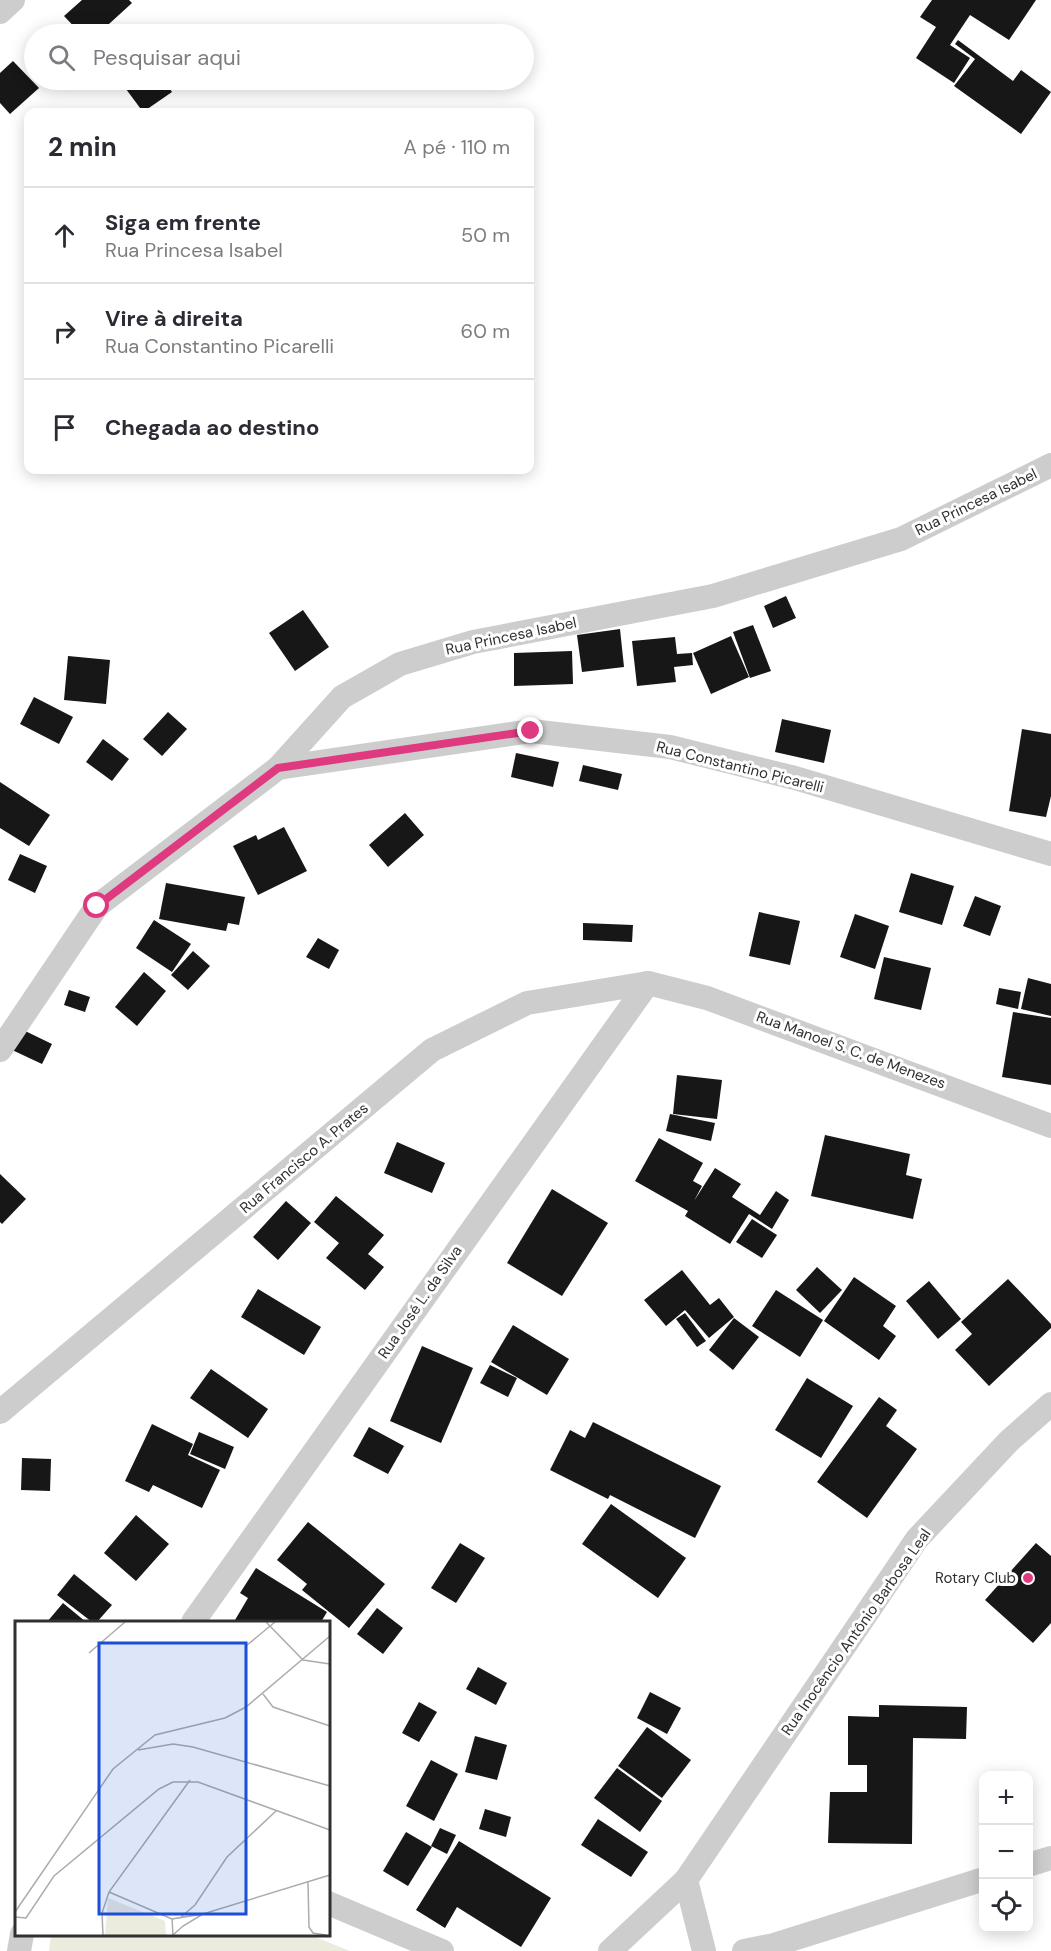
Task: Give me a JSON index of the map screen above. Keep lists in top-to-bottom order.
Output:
{
  "streets": {
    "street": [
      "Rua Princesa Isabel",
      "Rua Constantino Picarelli",
      "Rua Manoel S. C. de Menezes",
      "Rua Francisco A. Prates",
      "Rua José L. da Silva",
      "Rua Inocêncio Antônio Barbosa Leal"
    ]
  },
  "crossings": [
    ["Rua Princesa Isabel", "Rua Constantino Picarelli"],
    ["Rua Manoel S. C. de Menezes", "Rua Francisco A. Prates"],
    ["Rua Manoel S. C. de Menezes", "Rua José L. da Silva"],
    ["Rua Francisco A. Prates", "Rua José L. da Silva"]
  ],
  "places": ["Rotary Club"],
  "page": {
    "search": "Pesquisar aqui",
    "heading": ["2 min", "A pé · 110 m"],
    "list": [
      ["Siga em frente", "Rua Princesa Isabel", "50 m"],
      ["Vire à direita", "Rua Constantino Picarelli", "60 m"],
      "Chegada ao destino"
    ],
    "map_buttons": ["+", "−"]
  }
}
